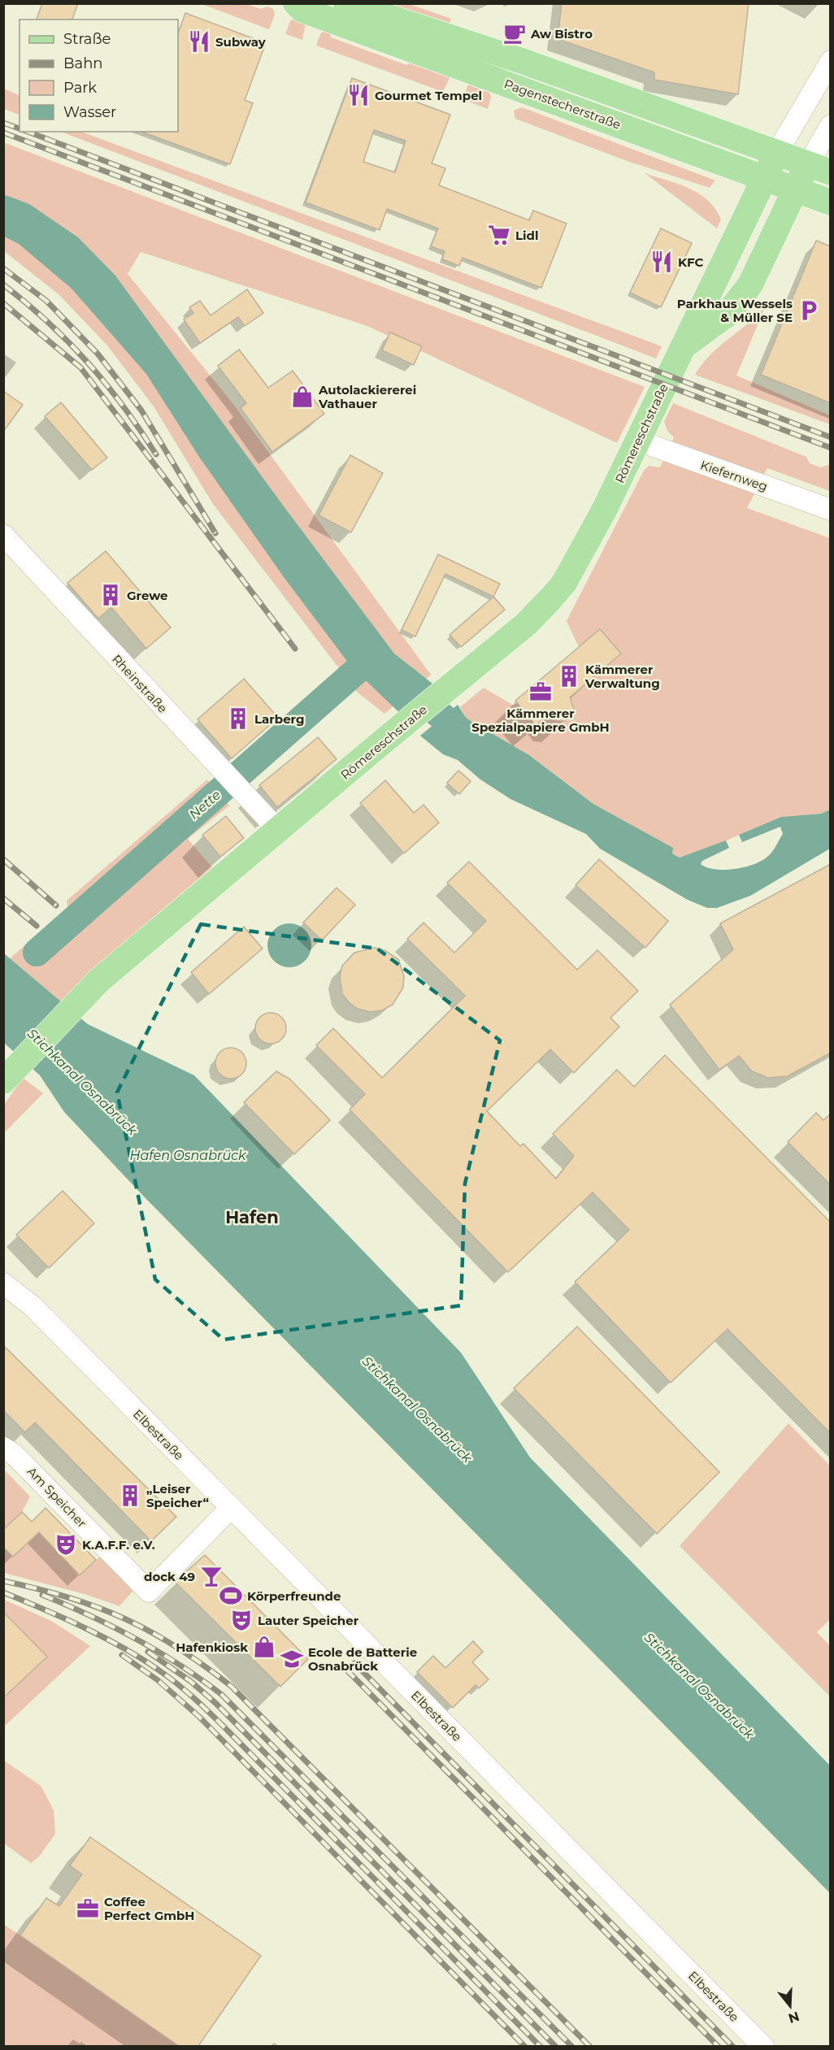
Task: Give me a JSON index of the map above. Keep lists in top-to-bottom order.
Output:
{
  "streets": {
    "main road": ["Pagenstecherstraße", "Römereschstraße"],
    "street": [
      "Kiefernweg",
      "Rheinstraße",
      "Elbestraße",
      "Am Speicher"
    ]
  },
  "crossings": [
    ["Pagenstecherstraße", "Römereschstraße"],
    ["Römereschstraße", "Kiefernweg"],
    ["Römereschstraße", "Rheinstraße"],
    ["Elbestraße", "Am Speicher"]
  ],
  "districts": ["Hafen"],
  "water": ["Nette", "Stichkanal Osnabrück", "Hafen Osnabrück"],
  "places": {
    "cafe": ["Aw Bistro"],
    "restaurant": ["Subway", "Gourmet Tempel", "KFC"],
    "supermarket": ["Lidl"],
    "parking": ["Parkhaus Wessels & Müller SE"],
    "shop": ["Autolackiererei Vathauer", "Hafenkiosk"],
    "building": [
      "Grewe",
      "Kämmerer Verwaltung",
      "Larberg",
      "„Leiser Speicher“"
    ],
    "office": ["Kämmerer Spezialpapiere GmbH", "Coffee Perfect GmbH"],
    "theatre": ["K.A.F.F. e.V.", "Lauter Speicher"],
    "bar": ["dock 49"],
    "sports": ["Körperfreunde"],
    "school or university": ["Ecole de Batterie Osnabrück"]
  },
  "legend": [
    "Straße",
    "Bahn",
    "Park",
    "Wasser"
  ],
  "north": "bottom"
}
